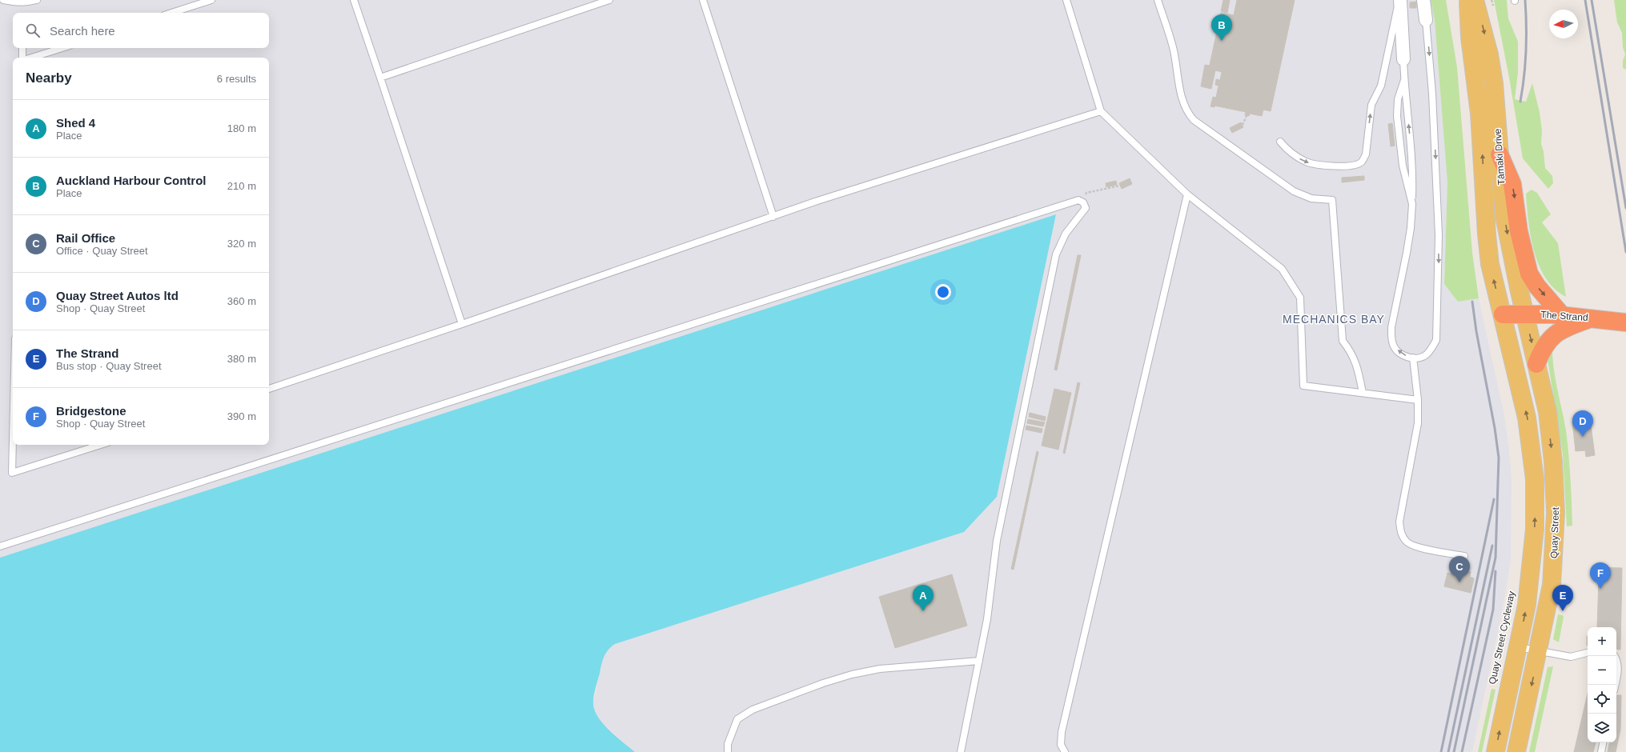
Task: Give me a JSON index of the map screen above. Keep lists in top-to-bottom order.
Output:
{
  "streets": {
    "highway": ["The Strand"],
    "main road": ["Tāmaki Drive", "Quay Street"]
  },
  "crossings": [
    ["Tāmaki Drive", "The Strand"],
    ["Tāmaki Drive", "Quay Street"],
    ["The Strand", "Quay Street"]
  ],
  "districts": ["MECHANICS BAY"],
  "north": "left",
  "page": {
    "search": "Search here",
    "pins": [
      "B",
      "D",
      "C",
      "F",
      "A",
      "E"
    ],
    "heading": ["Nearby", "6 results"],
    "list": [
      {
        "mark": "A",
        "name": "Shed 4",
        "note": "Place",
        "value": "180 m"
      },
      {
        "mark": "B",
        "name": "Auckland Harbour Control",
        "note": "Place",
        "value": "210 m"
      },
      {
        "mark": "C",
        "name": "Rail Office",
        "note": "Office · Quay Street",
        "value": "320 m"
      },
      {
        "mark": "D",
        "name": "Quay Street Autos ltd",
        "note": "Shop · Quay Street",
        "value": "360 m"
      },
      {
        "mark": "E",
        "name": "The Strand",
        "note": "Bus stop · Quay Street",
        "value": "380 m"
      },
      {
        "mark": "F",
        "name": "Bridgestone",
        "note": "Shop · Quay Street",
        "value": "390 m"
      }
    ],
    "map_buttons": ["+", "−"]
  }
}
